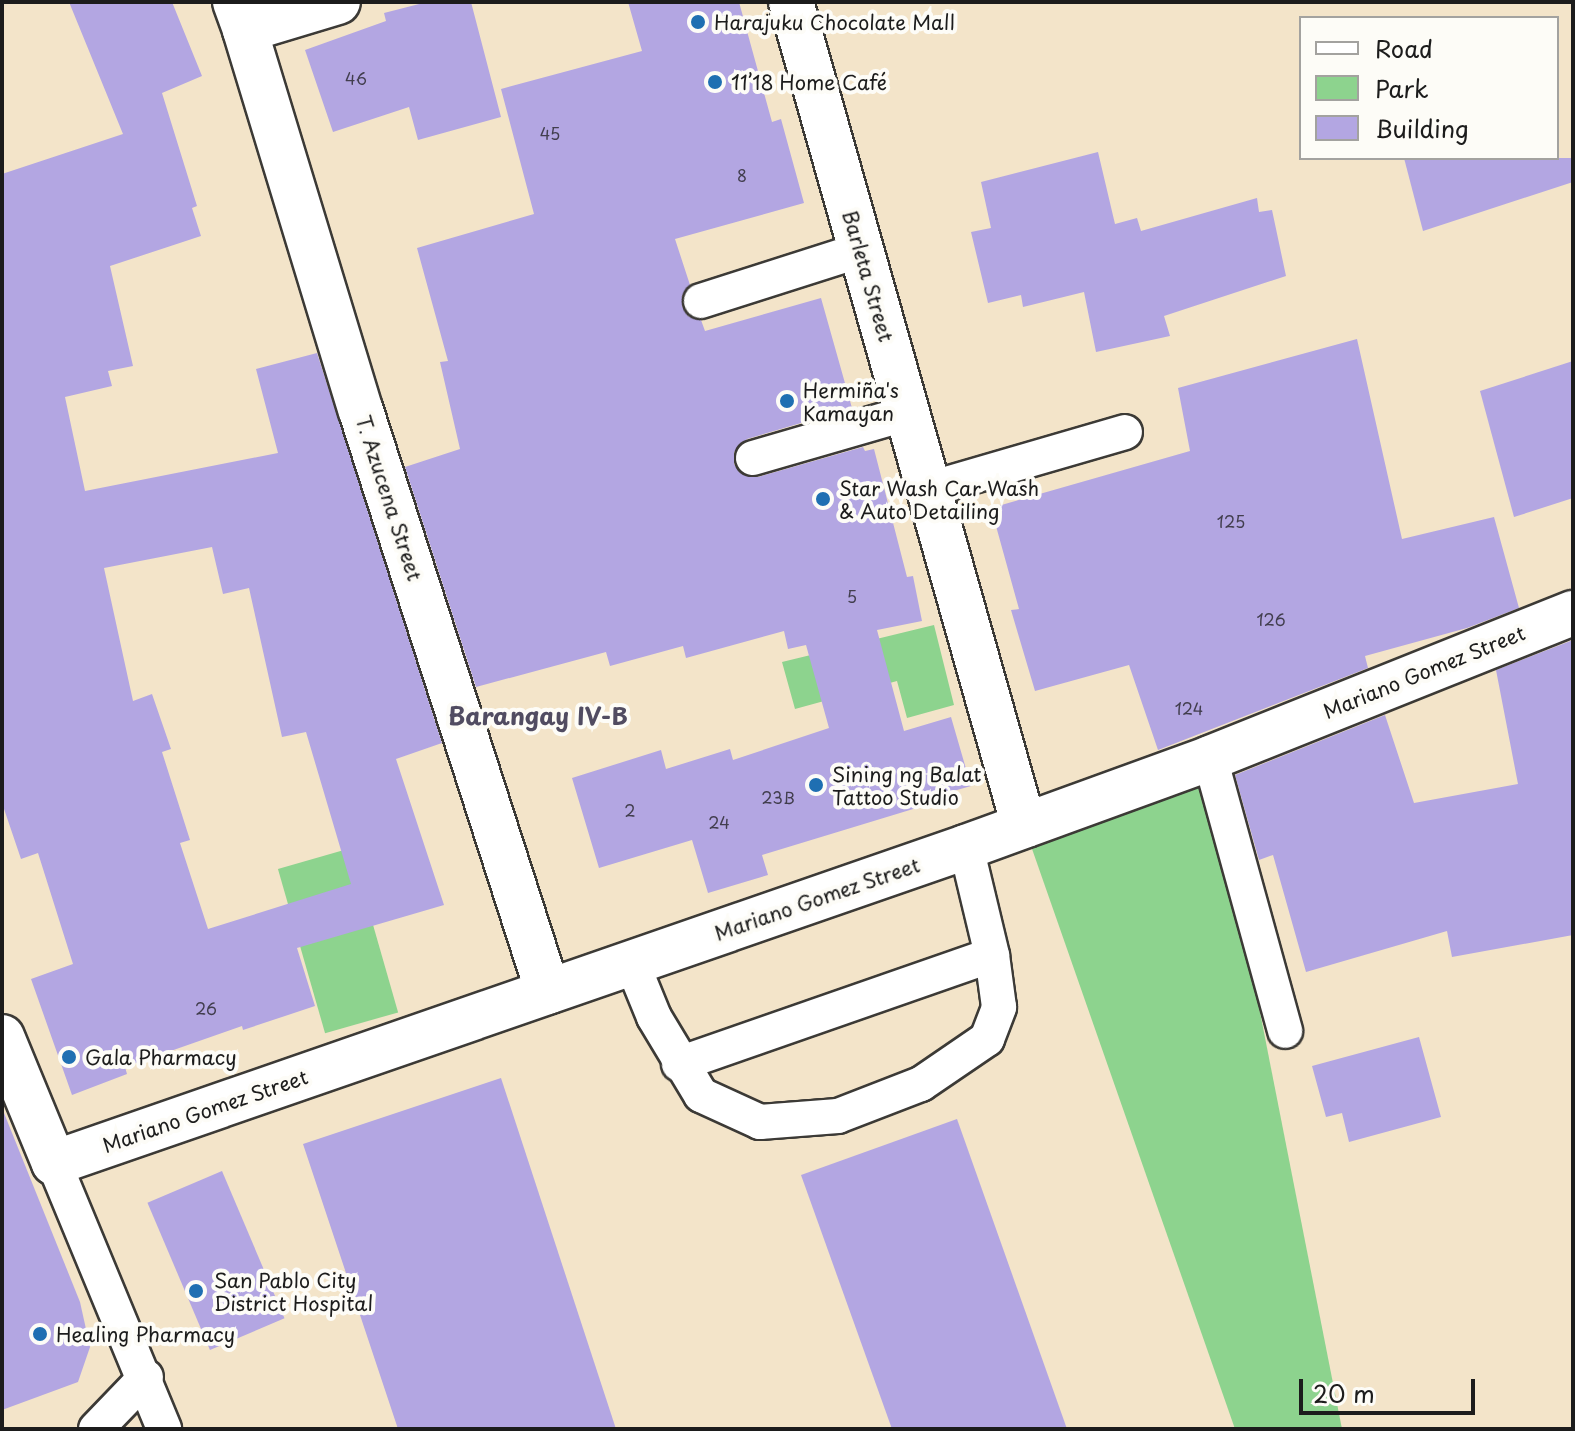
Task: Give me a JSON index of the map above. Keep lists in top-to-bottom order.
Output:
{
  "streets": {
    "street": ["Barleta Street", "T. Azucena Street", "Mariano Gomez Street"]
  },
  "crossings": [
    ["Barleta Street", "Mariano Gomez Street"],
    ["T. Azucena Street", "Mariano Gomez Street"]
  ],
  "districts": ["Barangay IV-B"],
  "places": [
    "Harajuku Chocolate Mall",
    "11’18 Home Café",
    "Hermiña's Kamayan",
    "Star Wash Car Wash & Auto Detailing",
    "Sining ng Balat Tattoo Studio",
    "Gala Pharmacy",
    "San Pablo City District Hospital",
    "Healing Pharmacy"
  ],
  "house_numbers": [
    "46",
    "45",
    "8",
    "125",
    "5",
    "126",
    "124",
    "23B",
    "2",
    "24",
    "26"
  ],
  "legend": ["Road", "Park", "Building"],
  "scale_bar": "20 m"
}
